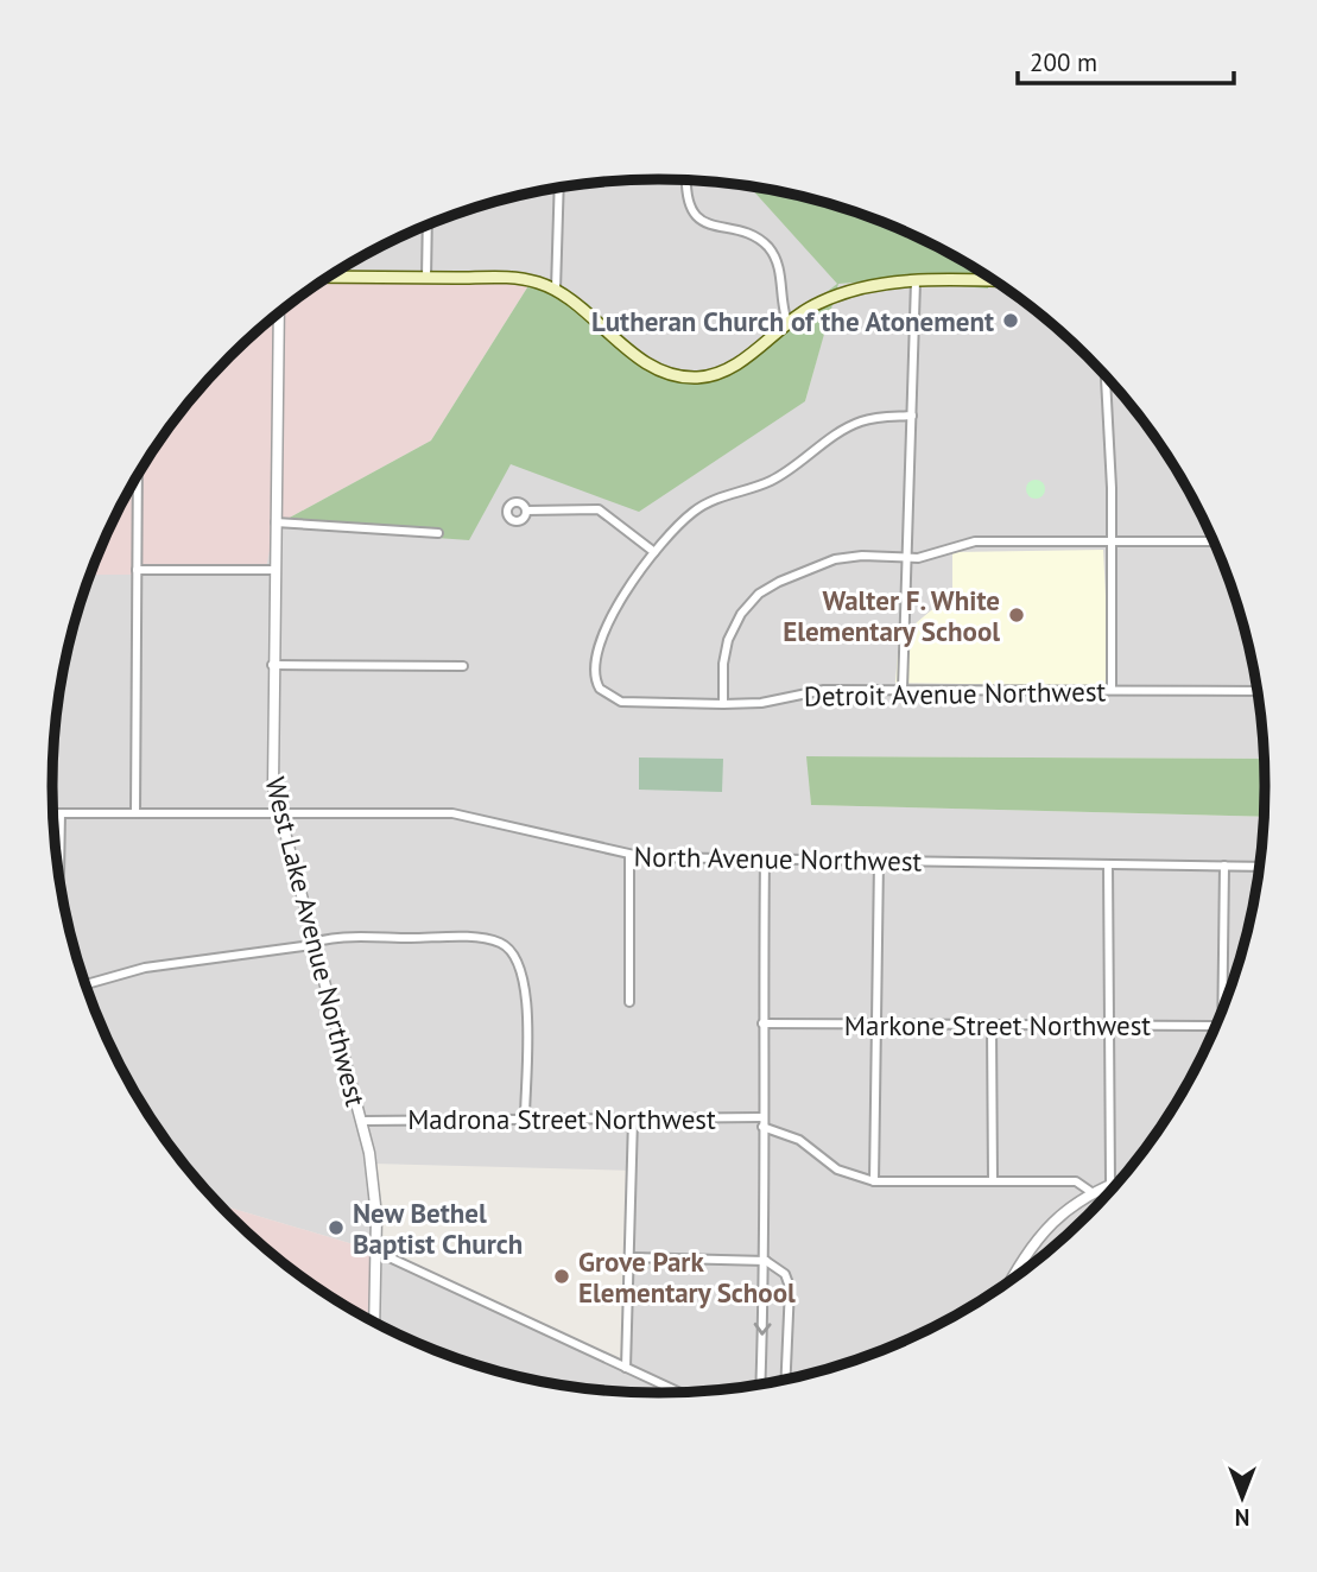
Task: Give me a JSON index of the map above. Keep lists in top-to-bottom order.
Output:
{
  "streets": {
    "street": [
      "Detroit Avenue Northwest",
      "North Avenue Northwest",
      "West Lake Avenue Northwest",
      "Markone Street Northwest",
      "Madrona Street Northwest"
    ]
  },
  "crossings": [
    ["North Avenue Northwest", "West Lake Avenue Northwest"],
    ["West Lake Avenue Northwest", "Madrona Street Northwest"]
  ],
  "places": [
    "Lutheran Church of the Atonement",
    "Walter F. White Elementary School",
    "New Bethel Baptist Church",
    "Grove Park Elementary School"
  ],
  "scale_bar": "200 m",
  "north": "bottom"
}
